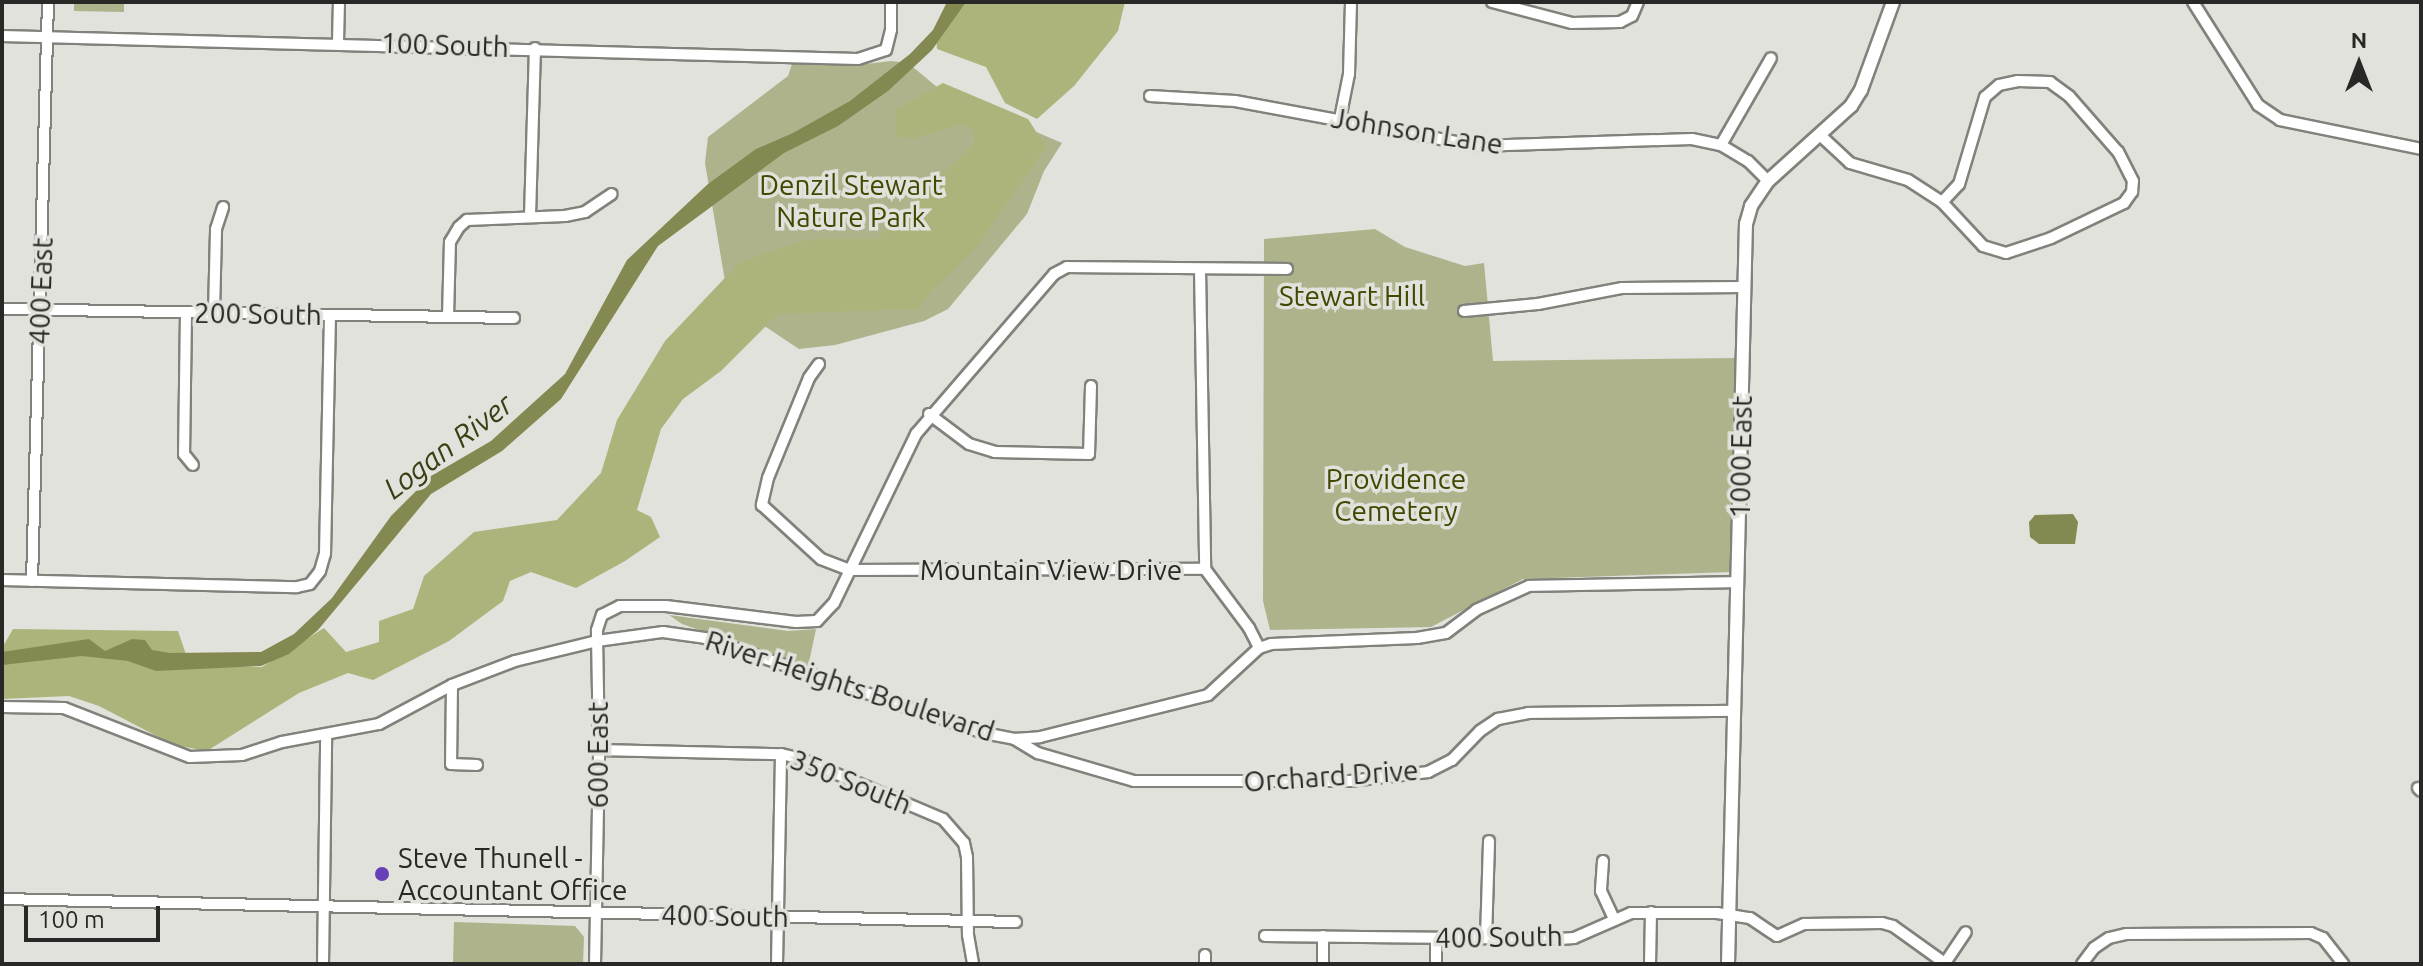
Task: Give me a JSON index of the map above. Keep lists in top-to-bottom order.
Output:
{
  "streets": {
    "street": [
      "100 South",
      "Johnson Lane",
      "400 East",
      "200 South",
      "1000 East",
      "Mountain View Drive",
      "River Heights Boulevard",
      "600 East",
      "Orchard Drive",
      "350 South",
      "400 South"
    ]
  },
  "crossings": [
    ["100 South", "400 East"],
    ["Johnson Lane", "1000 East"],
    ["400 East", "200 South"],
    ["1000 East", "Orchard Drive"],
    ["1000 East", "400 South"],
    ["Mountain View Drive", "River Heights Boulevard"],
    ["River Heights Boulevard", "600 East"],
    ["River Heights Boulevard", "Orchard Drive"],
    ["600 East", "350 South"],
    ["600 East", "400 South"],
    ["350 South", "400 South"]
  ],
  "water": ["Logan River"],
  "parks": ["Denzil Stewart Nature Park", "Stewart Hill", "Providence Cemetery"],
  "places": ["Steve Thunell - Accountant Office"],
  "scale_bar": "100 m",
  "north": "top"
}
